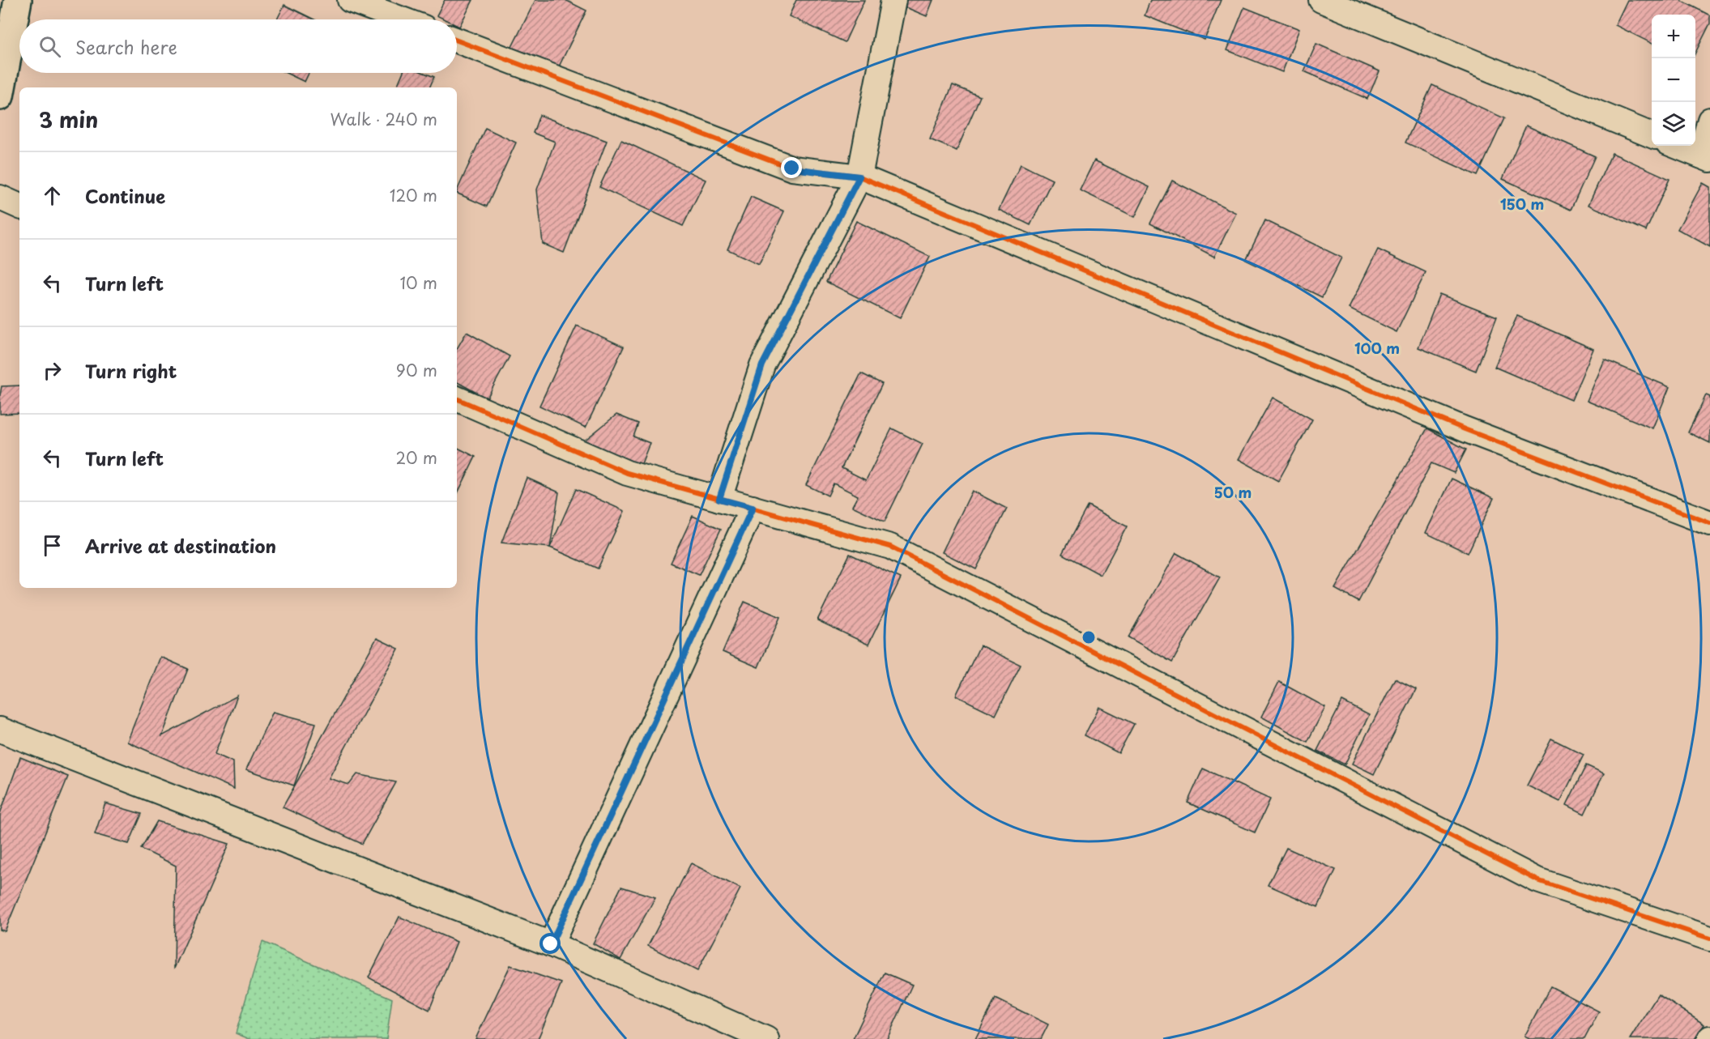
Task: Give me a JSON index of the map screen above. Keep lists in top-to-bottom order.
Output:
{
  "page": {
    "map_buttons": ["+", "−"],
    "search": "Search here",
    "heading": ["3 min", "Walk · 240 m"],
    "list": [
      ["Continue", "120 m"],
      ["Turn left", "10 m"],
      ["Turn right", "90 m"],
      ["Turn left", "20 m"],
      "Arrive at destination"
    ]
  },
  "rings": ["150 m", "100 m", "50 m"]
}
